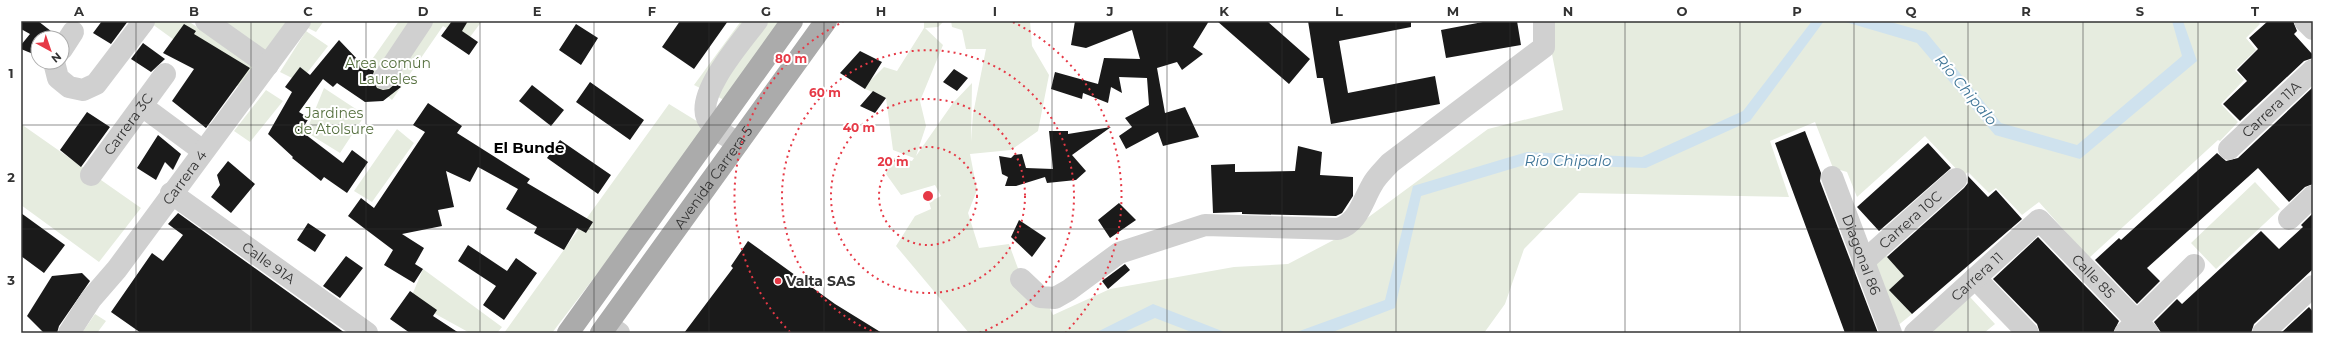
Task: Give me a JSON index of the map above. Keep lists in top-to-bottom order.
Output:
{
  "streets": {
    "main road": ["Avenida Carrera 5"],
    "street": [
      "Carrera 11A",
      "Carrera 3C",
      "Carrera 4",
      "Carrera 10C",
      "Diagonal 86",
      "Calle 91A",
      "Carrera 11",
      "Calle 85"
    ]
  },
  "crossings": [
    ["Carrera 4", "Calle 91A"],
    ["Carrera 10C", "Diagonal 86"],
    ["Carrera 11", "Calle 85"]
  ],
  "districts": ["El Bunde"],
  "water": ["Río Chipalo"],
  "parks": ["Area común Laureles", "Jardines de Atolsure"],
  "places": ["Valta SAS"],
  "north": "bottom right",
  "grid": {
    "columns": [
      "A",
      "B",
      "C",
      "D",
      "E",
      "F",
      "G",
      "H",
      "I",
      "J",
      "K",
      "L",
      "M",
      "N",
      "O",
      "P",
      "Q",
      "R",
      "S",
      "T"
    ],
    "rows": ["1", "2", "3"]
  },
  "rings": [
    "80 m",
    "60 m",
    "40 m",
    "20 m"
  ]
}
